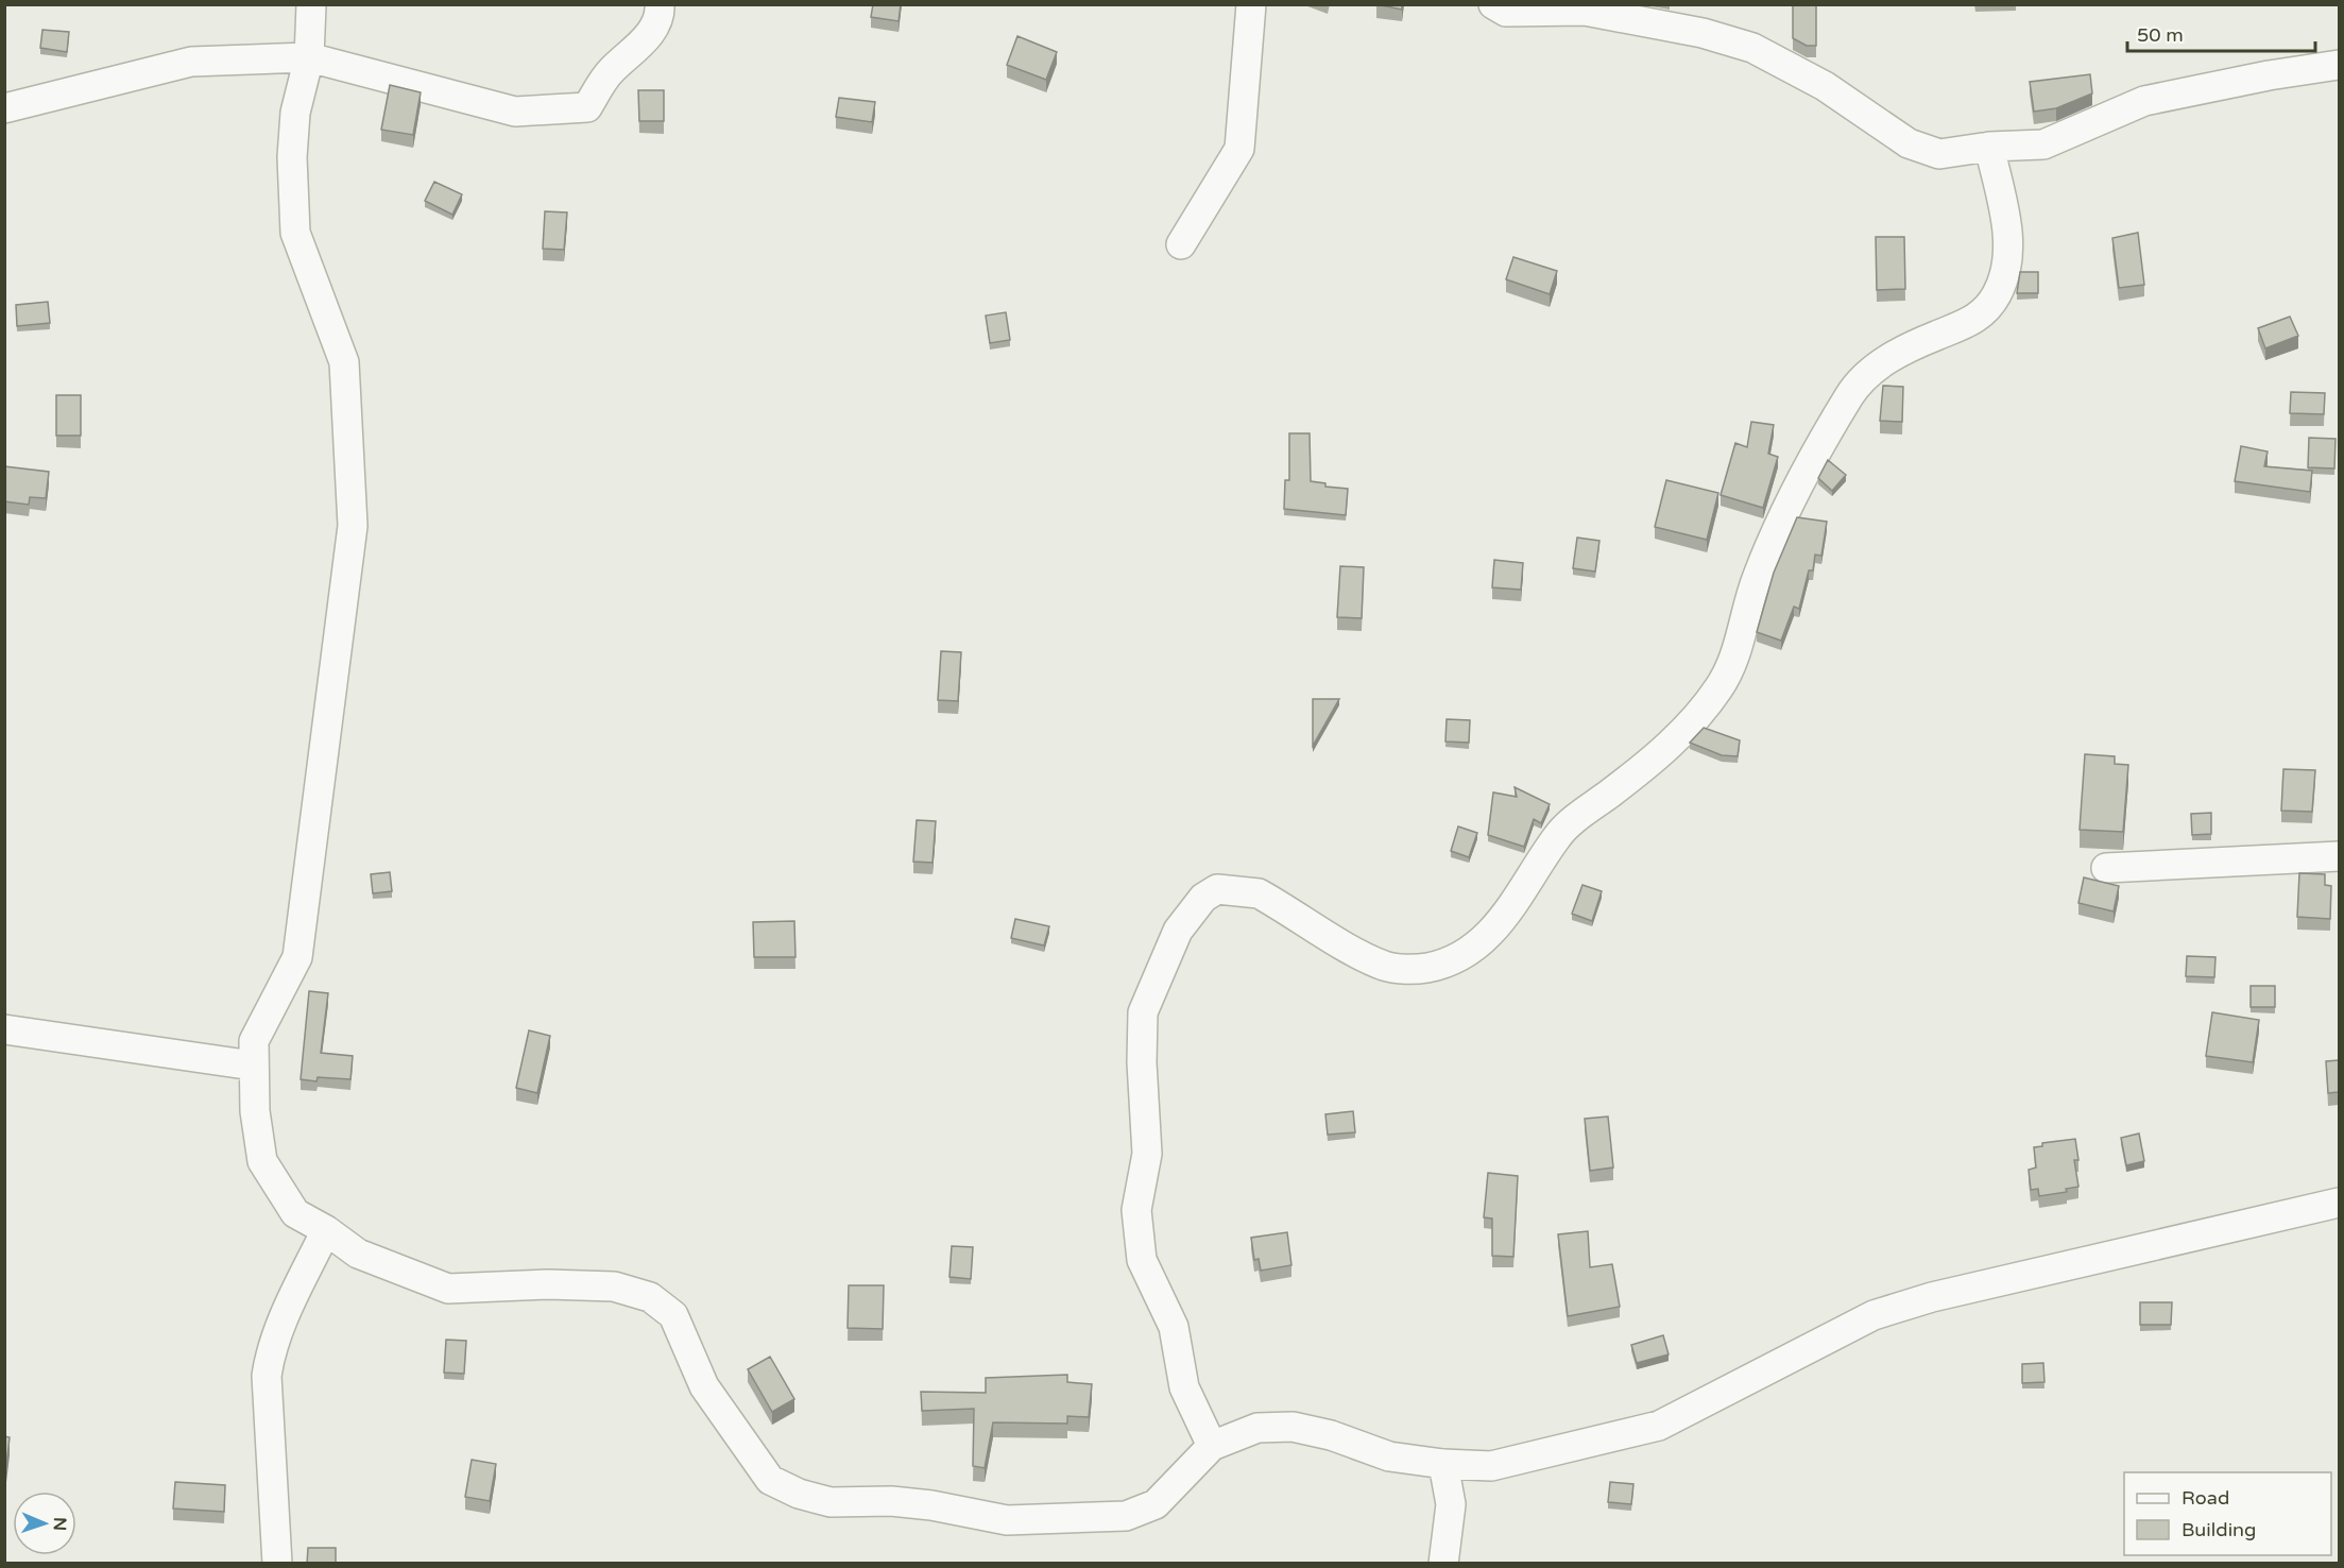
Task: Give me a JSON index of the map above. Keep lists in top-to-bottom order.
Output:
{
  "legend": ["Road", "Building"],
  "scale_bar": "50 m",
  "north": "right"
}
